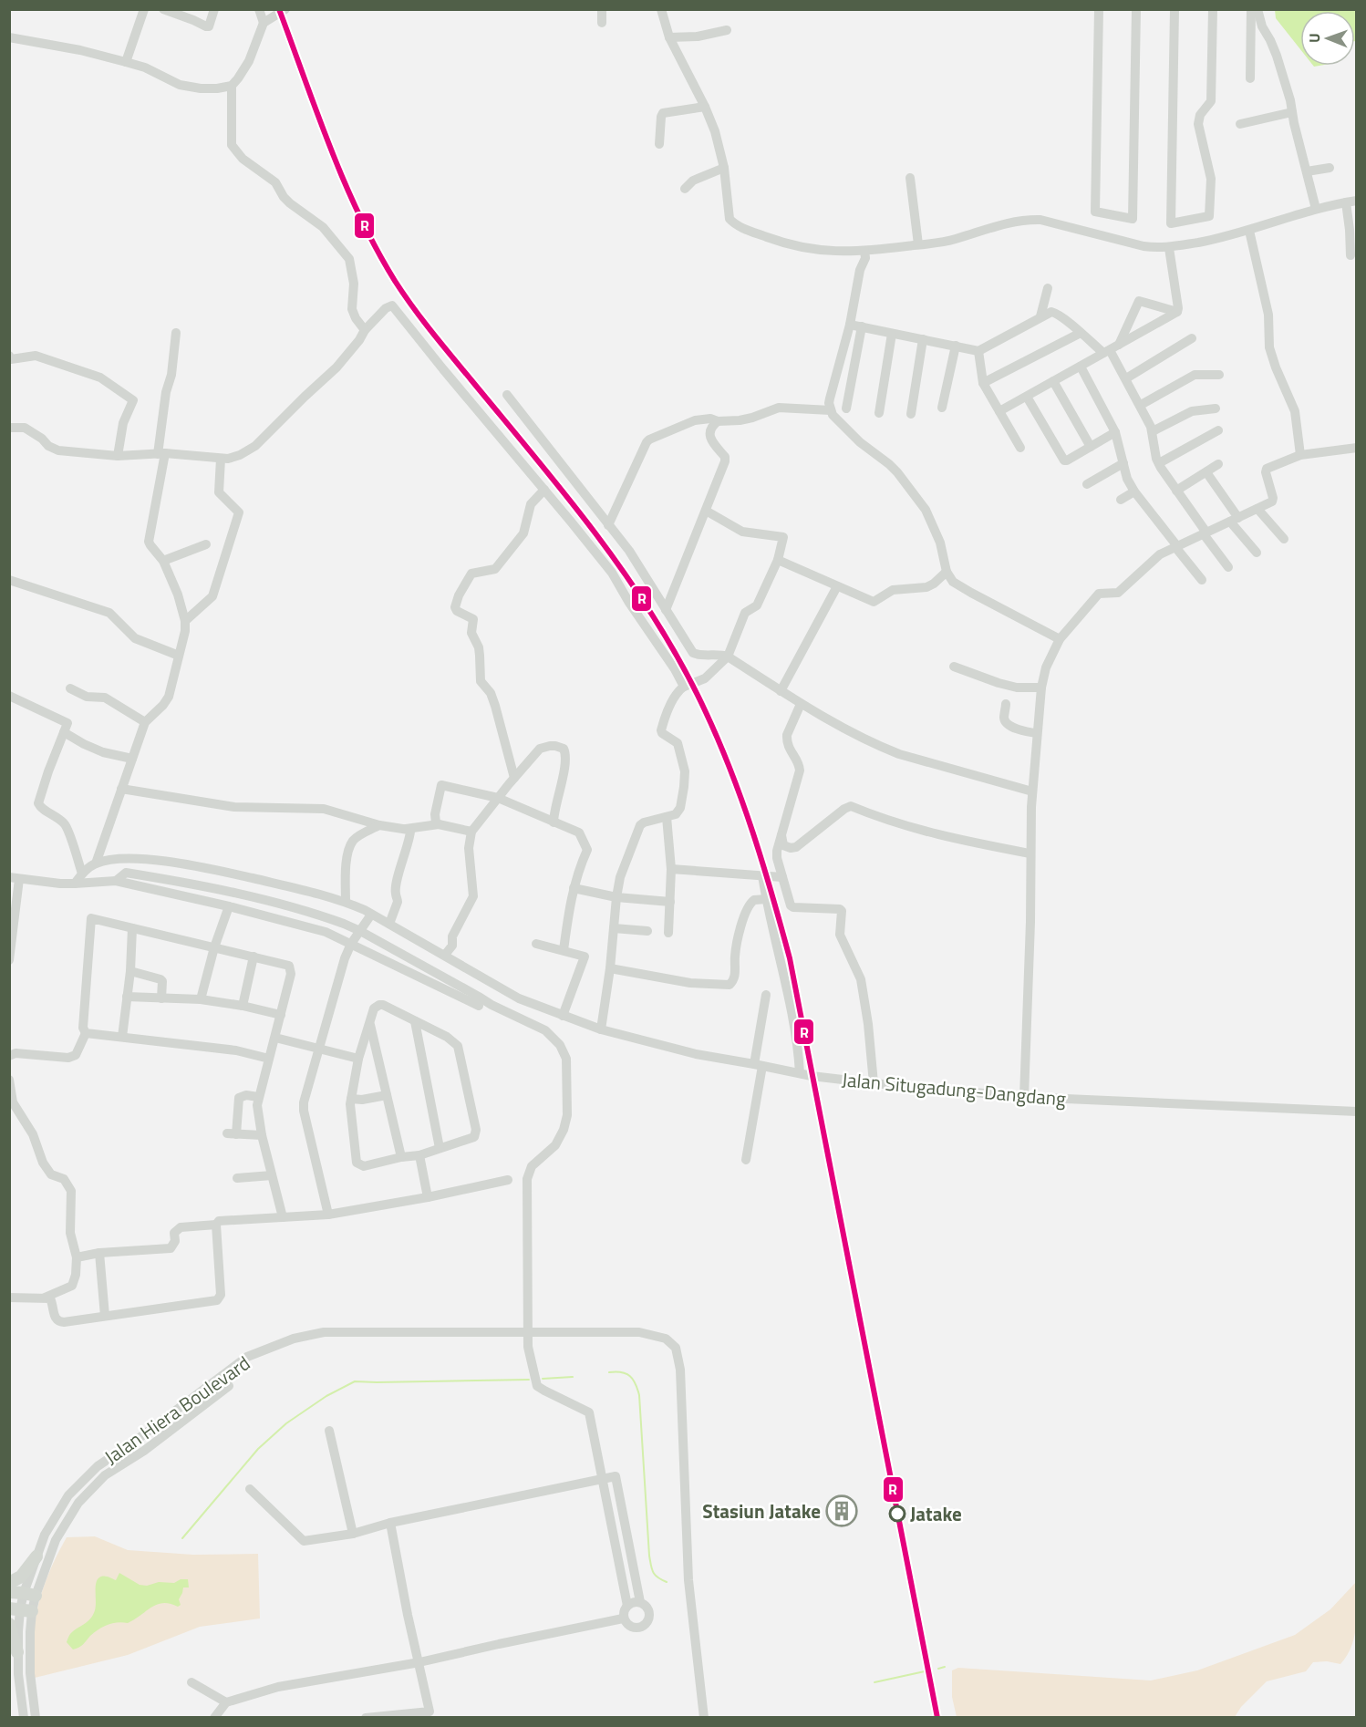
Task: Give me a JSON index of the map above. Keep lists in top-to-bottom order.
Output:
{
  "streets": {
    "street": ["Jalan Situgadung-Dangdang", "Jalan Hiera Boulevard"]
  },
  "places": {
    "building": ["Stasiun Jatake"],
    "other": ["Jatake"]
  },
  "lines": ["transit line R"],
  "north": "left"
}
